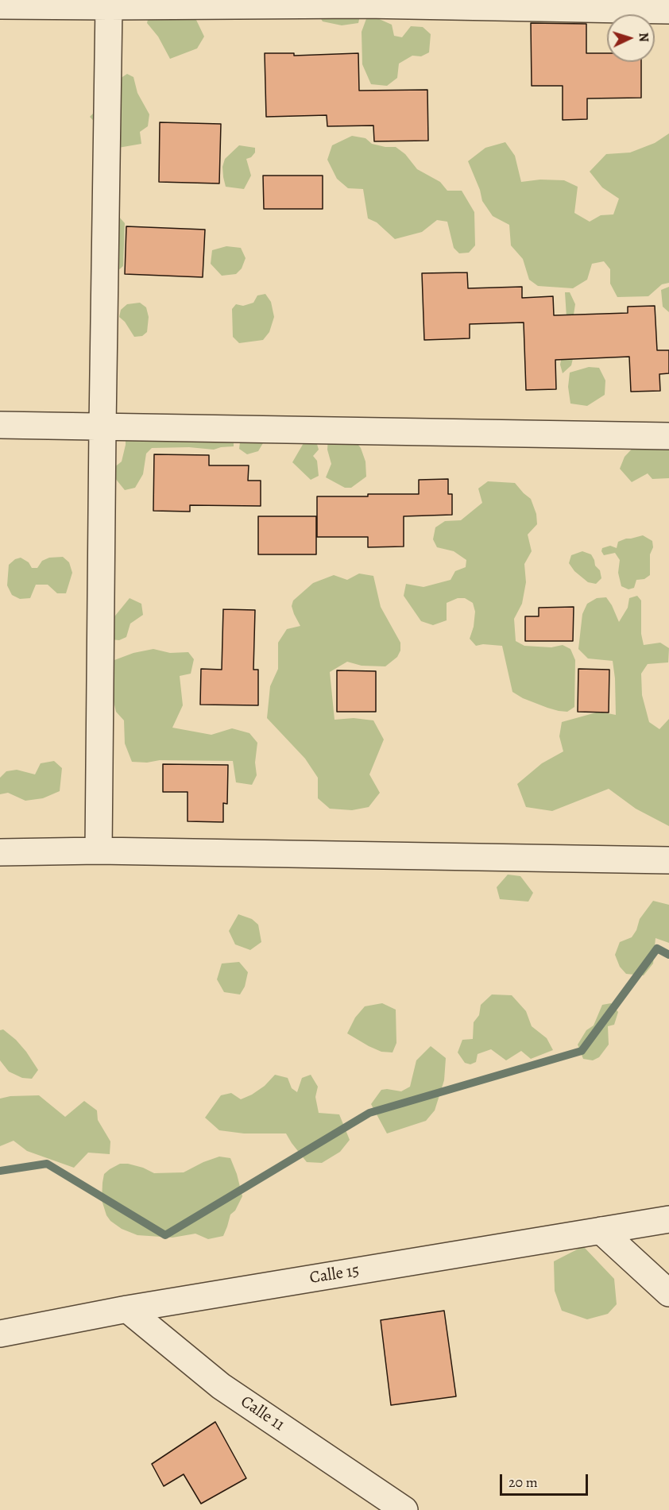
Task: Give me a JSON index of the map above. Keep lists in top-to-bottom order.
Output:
{
  "streets": {
    "street": ["Calle 15", "Calle 11"]
  },
  "crossings": [
    ["Calle 15", "Calle 11"]
  ],
  "scale_bar": "20 m",
  "north": "right"
}
